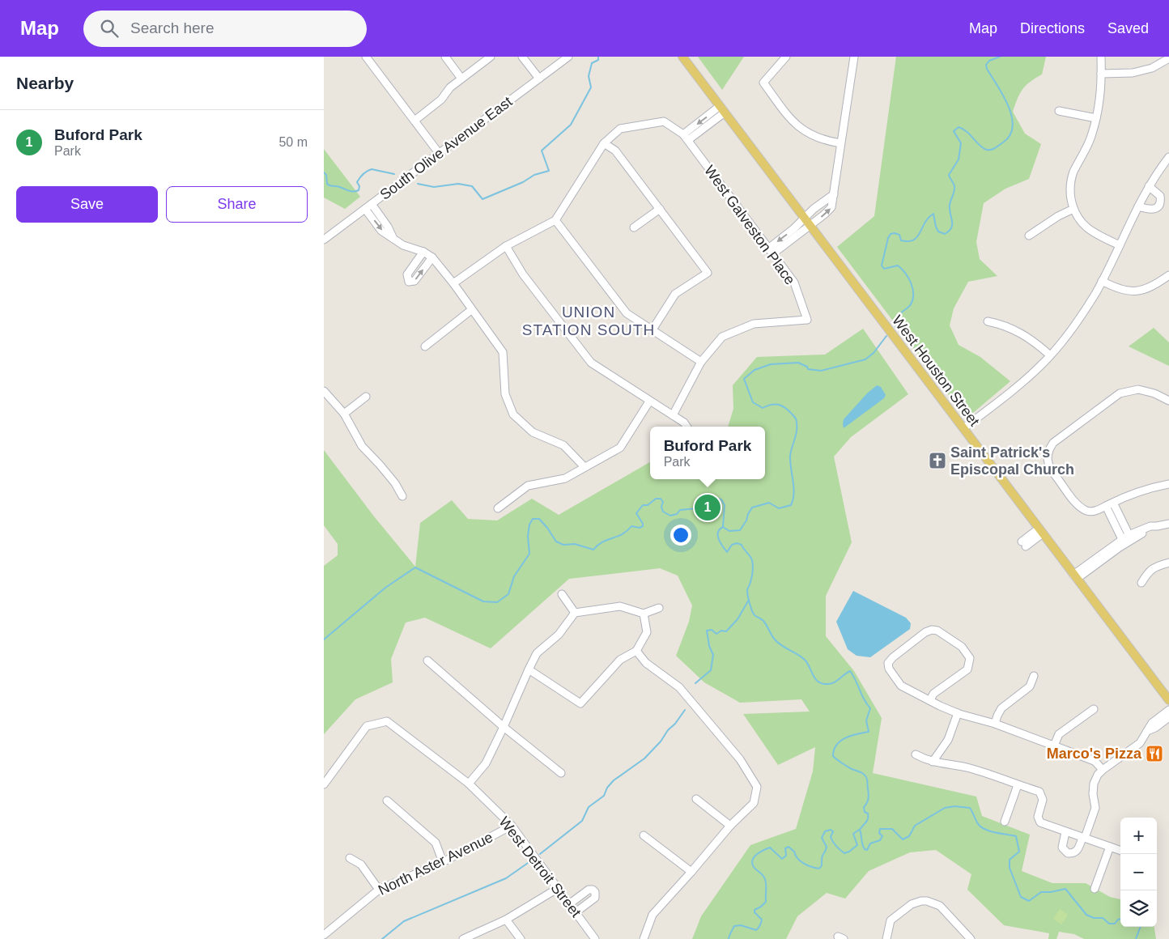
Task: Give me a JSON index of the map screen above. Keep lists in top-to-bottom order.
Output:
{
  "streets": {
    "main road": ["West Houston Street"],
    "street": [
      "South Olive Avenue East",
      "West Galveston Place",
      "North Aster Avenue",
      "West Detroit Street"
    ]
  },
  "crossings": [
    ["North Aster Avenue", "West Detroit Street"]
  ],
  "districts": ["UNION STATION SOUTH"],
  "places": {
    "church": ["Saint Patrick's Episcopal Church"],
    "restaurant": ["Marco's Pizza"]
  },
  "page": {
    "header": "Map",
    "search": "Search here",
    "nav": ["Map", "Directions", "Saved"],
    "heading": "Nearby",
    "list": [
      {
        "mark": "1",
        "name": "Buford Park",
        "note": "Park",
        "value": "50 m"
      }
    ],
    "buttons": ["Save", "Share"],
    "popup": ["Buford Park", "Park"],
    "pins": "1",
    "map_buttons": ["+", "−"]
  }
}
